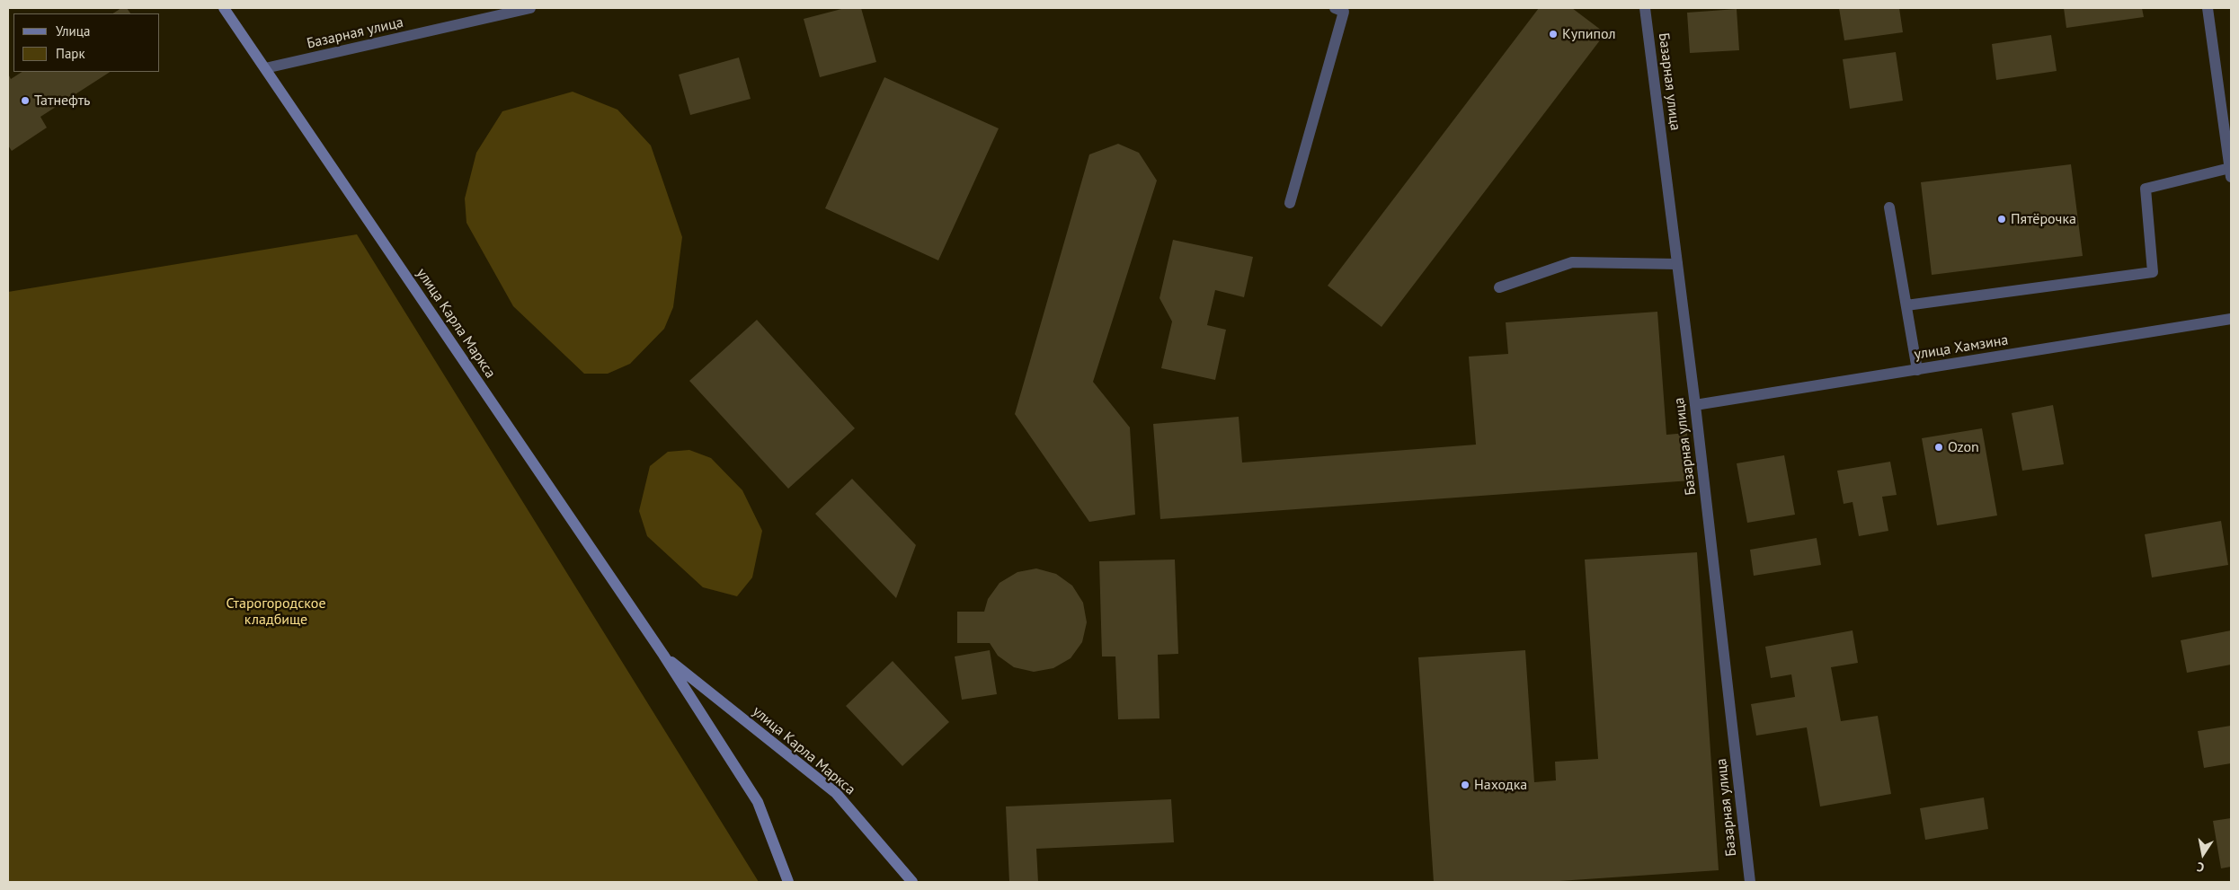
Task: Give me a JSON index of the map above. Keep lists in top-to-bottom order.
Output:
{
  "streets": {
    "main road": ["улица Карла Маркса"],
    "street": ["Базарная улица", "улица Хамзина"]
  },
  "crossings": [
    ["Базарная улица", "улица Карла Маркса"],
    ["Базарная улица", "улица Хамзина"]
  ],
  "parks": ["Старогородское кладбище"],
  "places": [
    "Купипол",
    "Татнефть",
    "Пятёрочка",
    "Ozon",
    "Находка"
  ],
  "legend": ["Улица", "Парк"],
  "north": "bottom"
}
